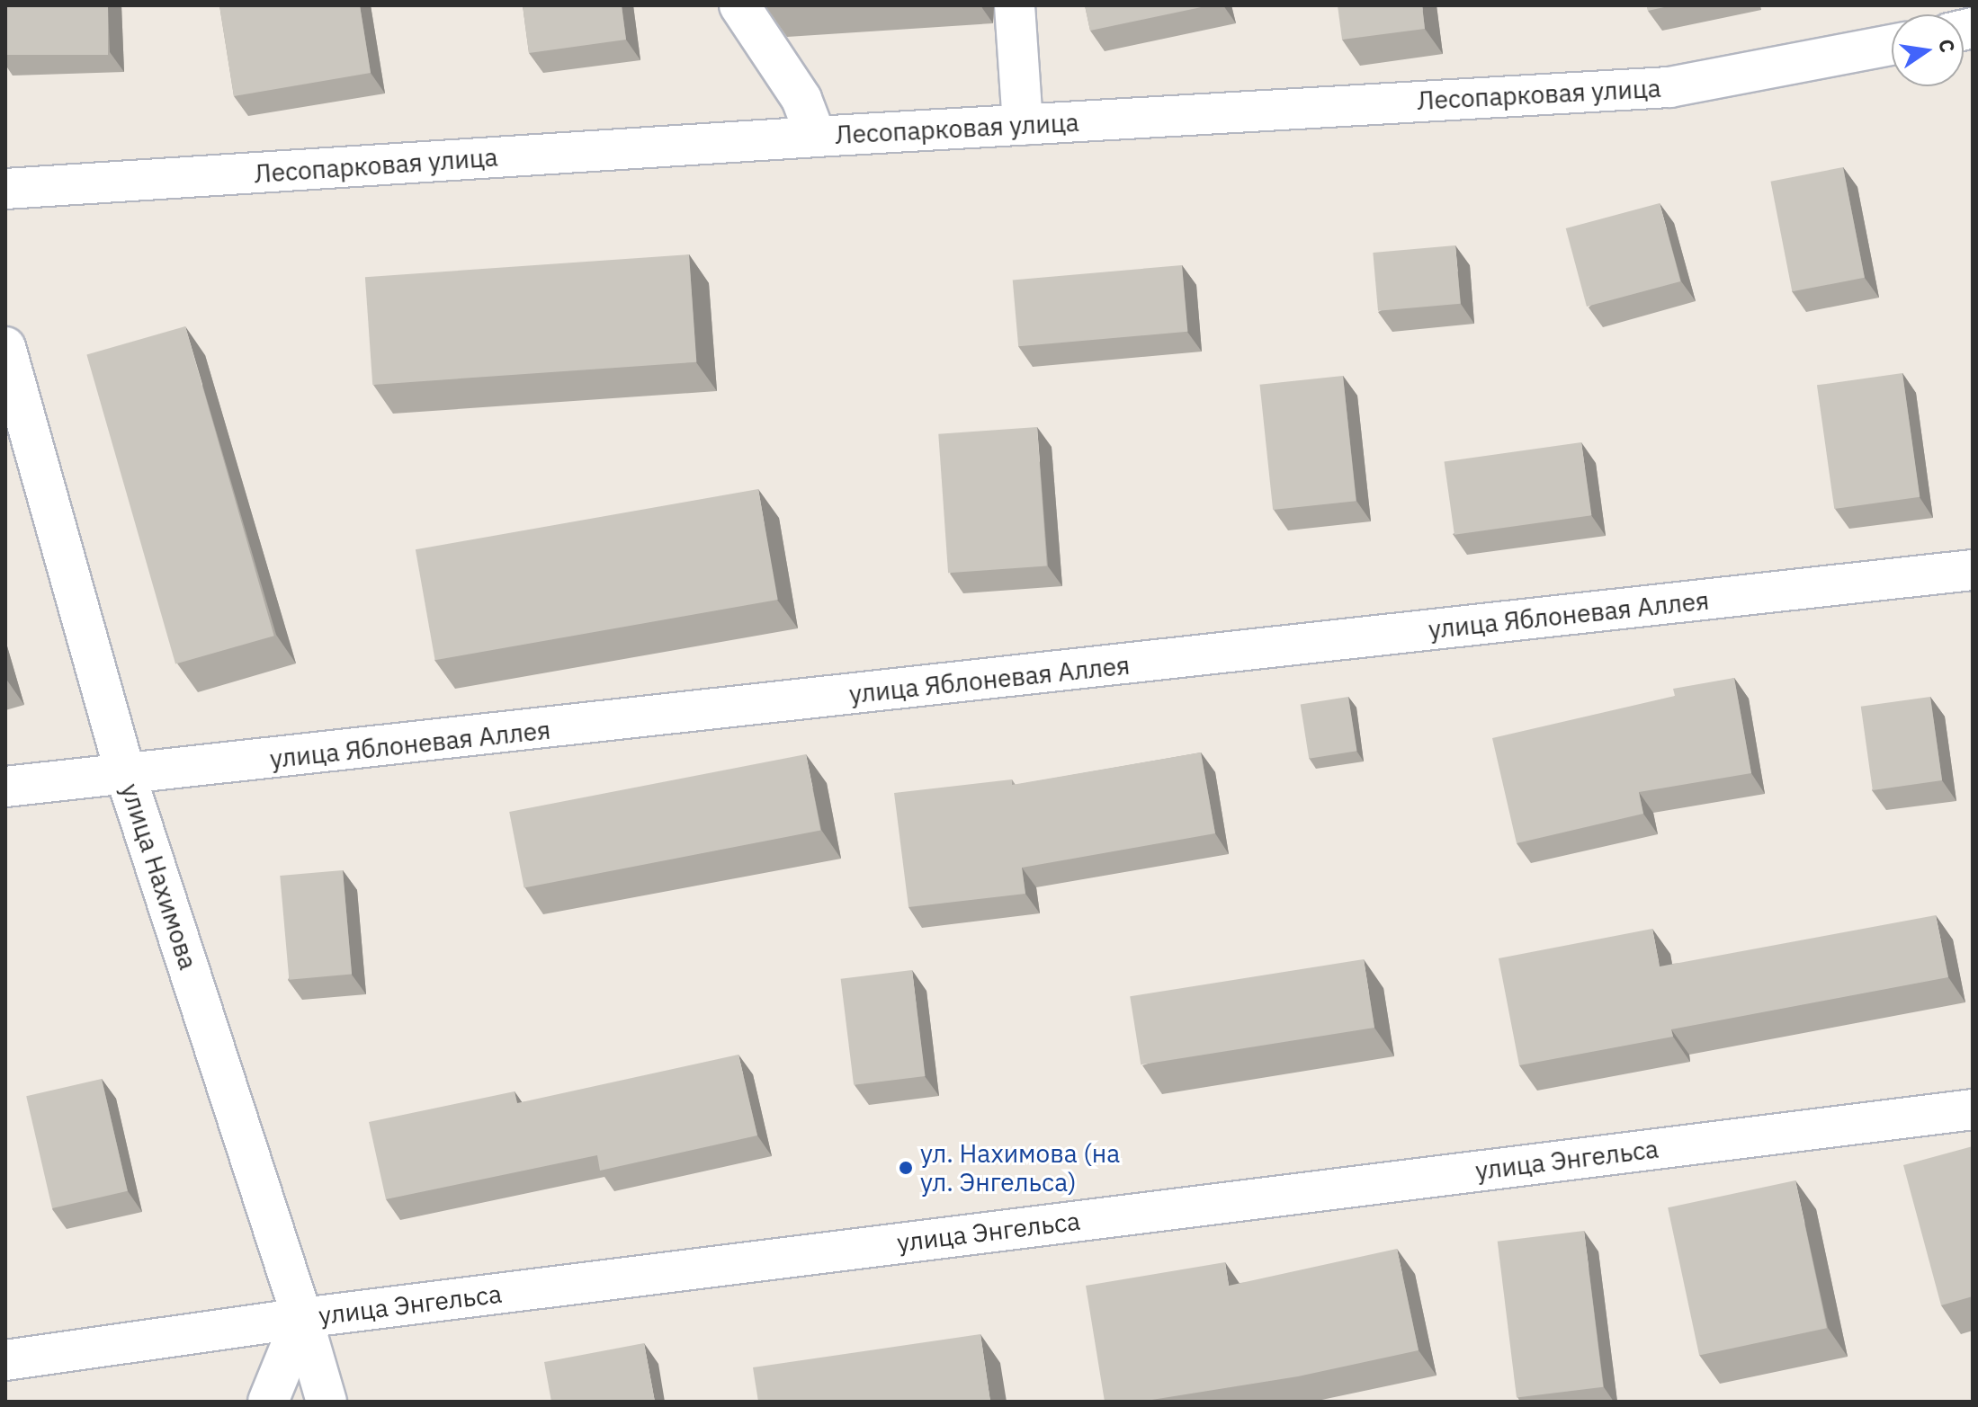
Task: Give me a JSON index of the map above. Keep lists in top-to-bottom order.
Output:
{
  "streets": {
    "street": [
      "Лесопарковая улица",
      "улица Яблоневая Аллея",
      "улица Нахимова",
      "улица Энгельса"
    ]
  },
  "crossings": [
    ["улица Яблоневая Аллея", "улица Нахимова"],
    ["улица Нахимова", "улица Энгельса"]
  ],
  "places": ["ул. Нахимова (на ул. Энгельса)"],
  "north": "right"
}
